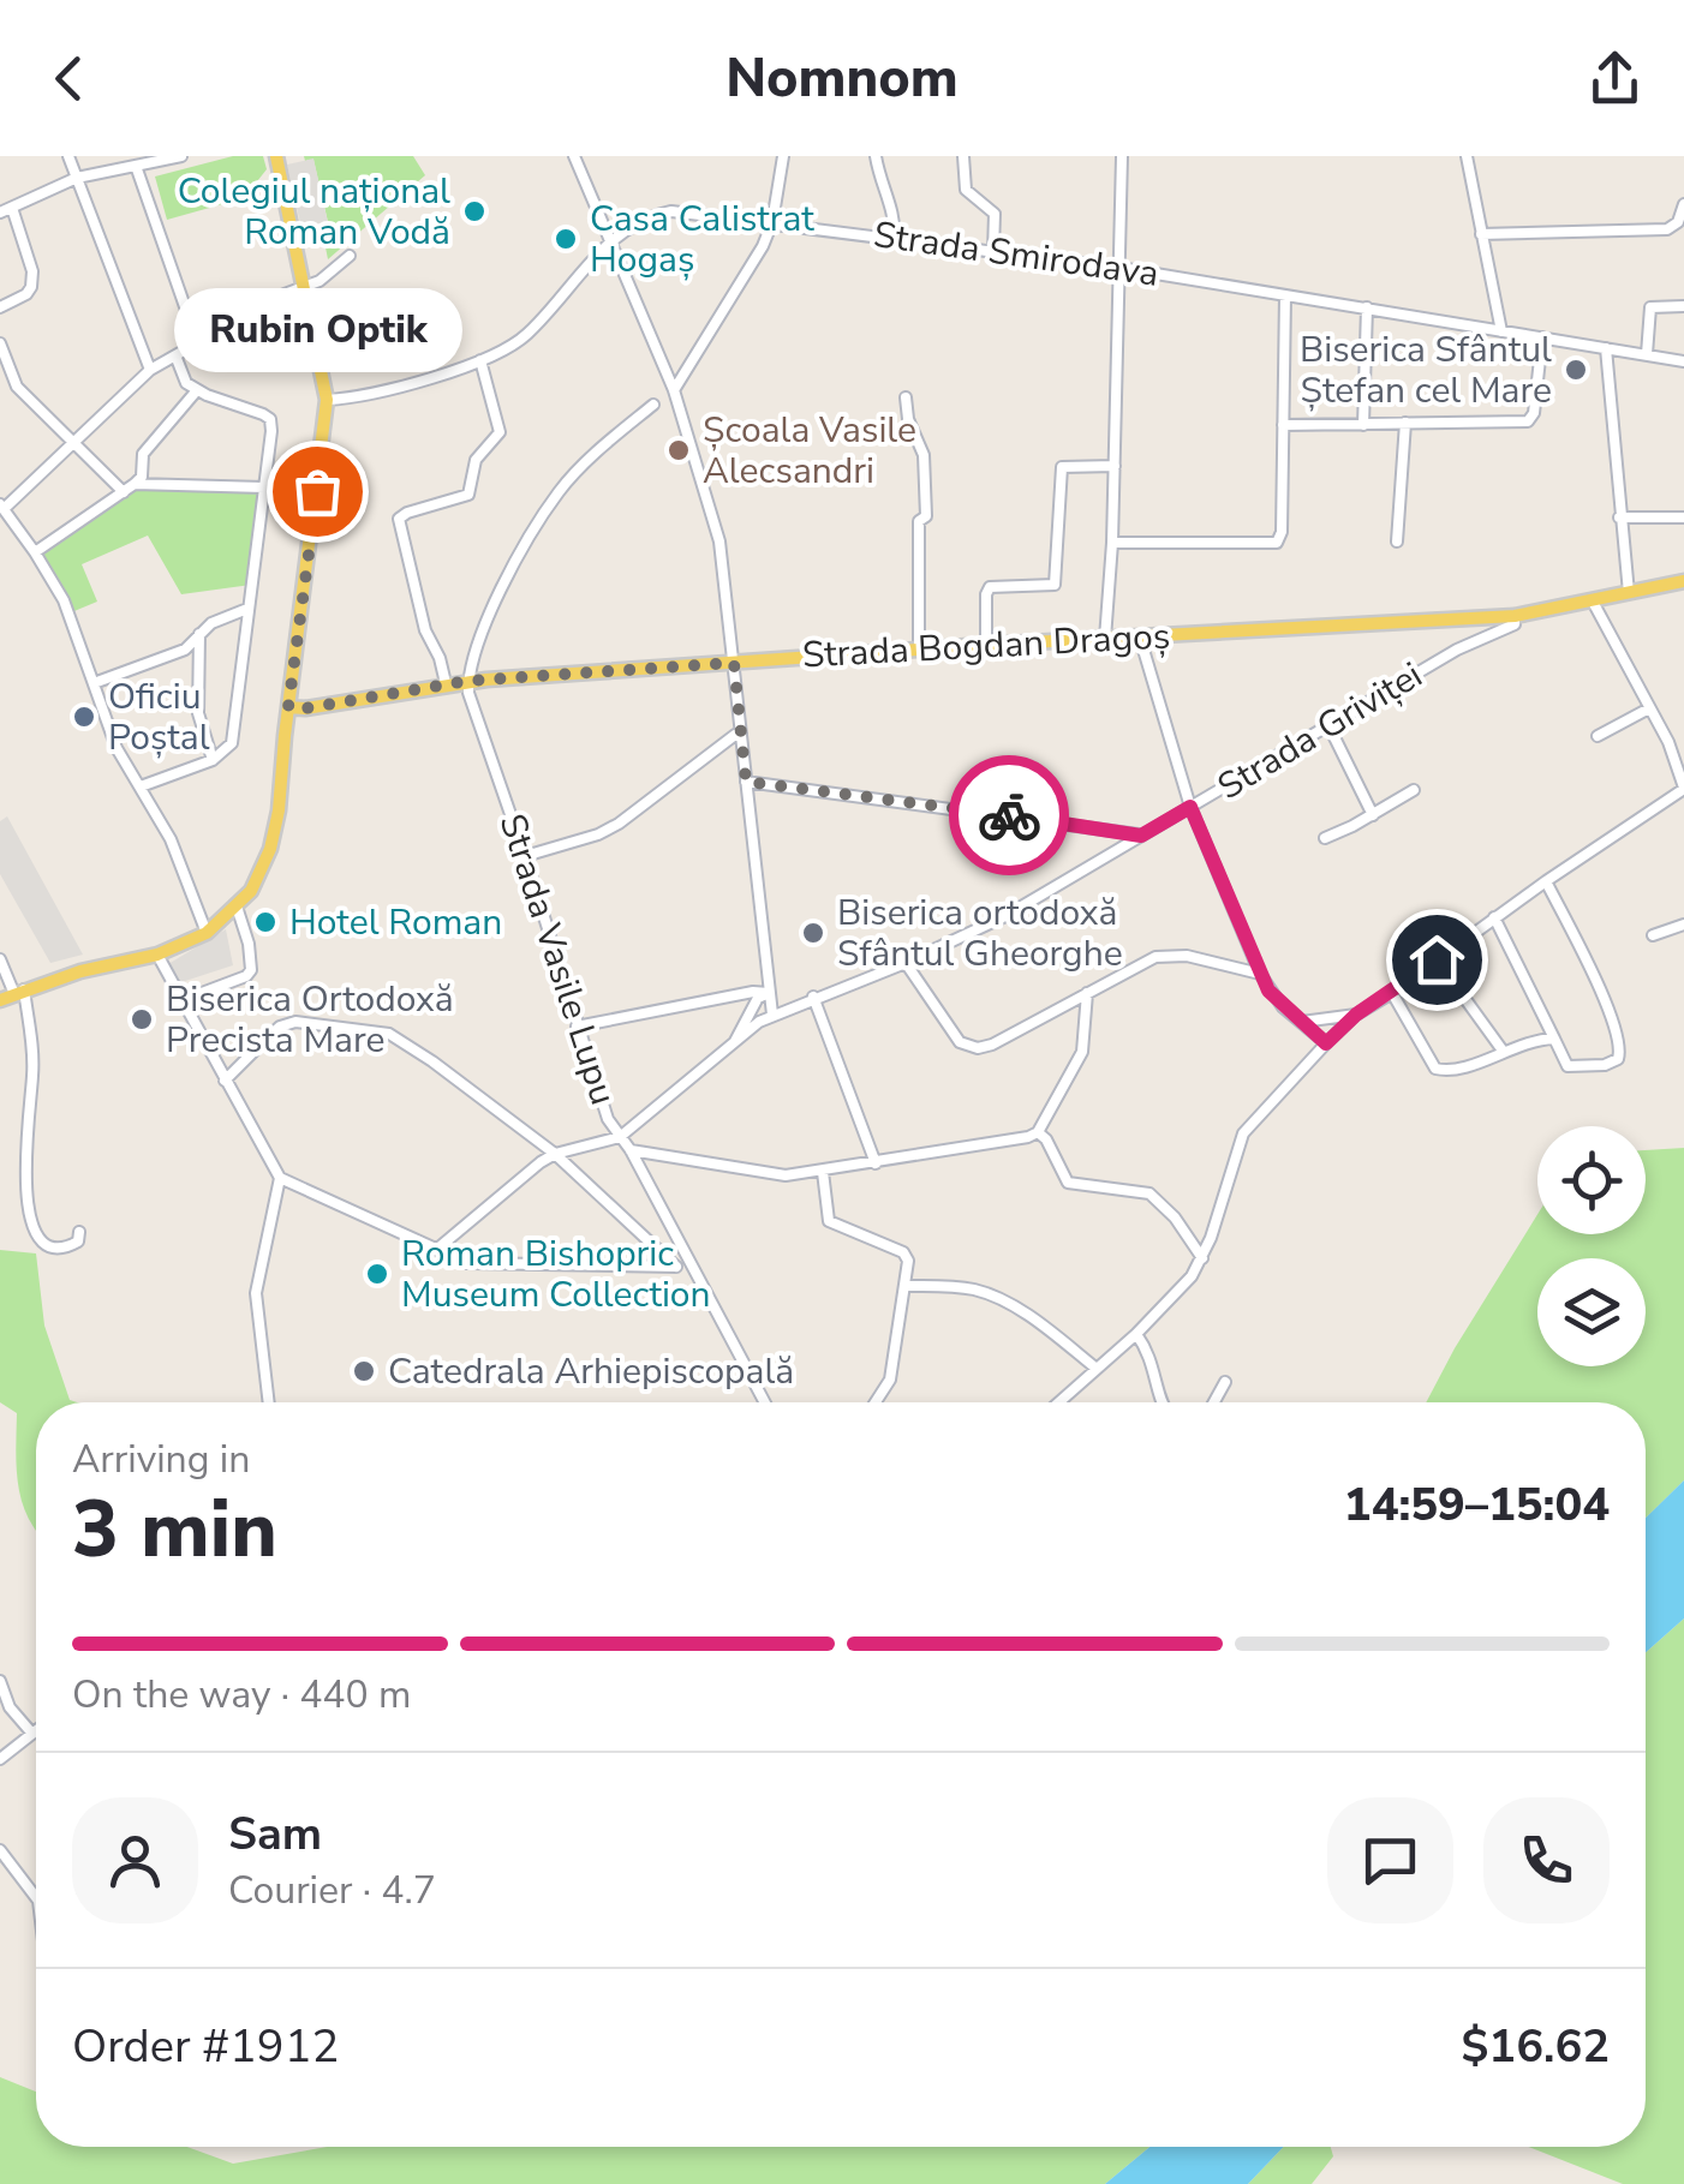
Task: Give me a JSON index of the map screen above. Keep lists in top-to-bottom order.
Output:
{
  "streets": {
    "main road": ["Strada Bogdan Dragoș"],
    "street": ["Strada Smirodava", "Strada Griviței", "Strada Vasile Lupu"]
  },
  "crossings": [
    ["Strada Bogdan Dragoș", "Strada Griviței"],
    ["Strada Bogdan Dragoș", "Strada Vasile Lupu"],
    ["Strada Griviței", "Strada Vasile Lupu"]
  ],
  "places": [
    "Colegiul național Roman Vodă",
    "Casa Calistrat Hogaș",
    "Biserica Sfântul Ștefan cel Mare",
    "Școala Vasile Alecsandri",
    "Rubin Optik",
    "Oficiu Poștal",
    "Hotel Roman",
    "Biserica ortodoxă Sfântul Gheorghe",
    "Biserica Ortodoxă Precista Mare",
    "Roman Bishopric Museum Collection",
    "Catedrala Arhiepiscopală"
  ],
  "page": {
    "header": "Nomnom",
    "bubble": "Rubin Optik",
    "heading": ["3 min", "Arriving in", "14:59–15:04"],
    "panel": [
      "Sam",
      "Courier · 4.7",
      "Order #1912",
      "$16.62"
    ],
    "bar": "On the way · 440 m"
  }
}
